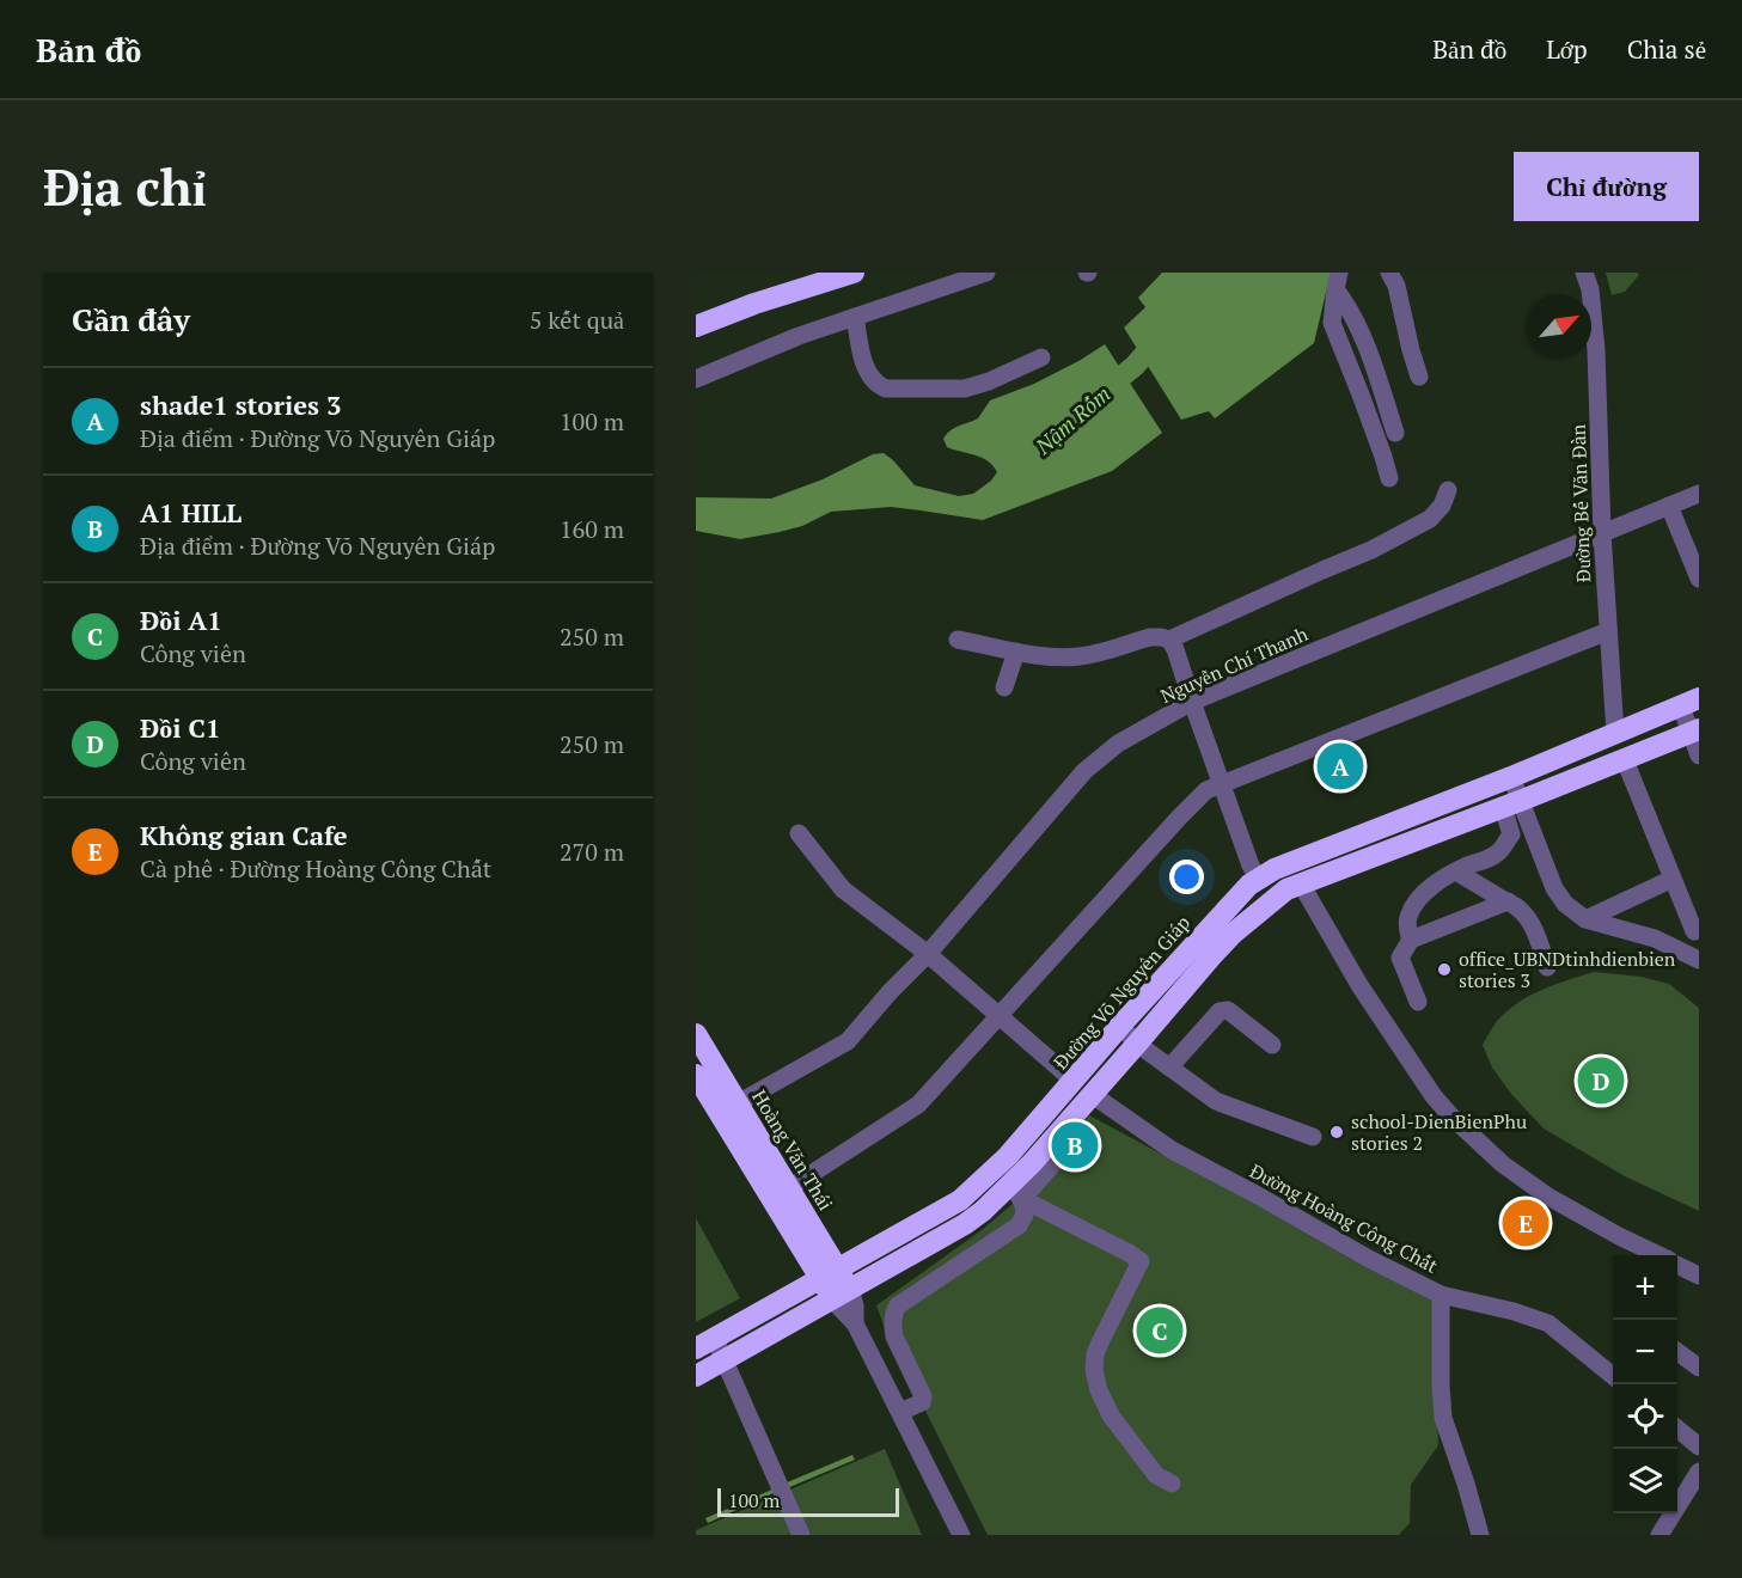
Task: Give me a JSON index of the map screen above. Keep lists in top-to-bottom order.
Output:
{
  "streets": {
    "highway": ["Đường Võ Nguyên Giáp", "Hoàng Văn Thái"],
    "street": ["Đường Bế Văn Đàn", "Nguyễn Chí Thanh", "Đường Hoàng Công Chất"]
  },
  "crossings": [
    ["Đường Bế Văn Đàn", "Nguyễn Chí Thanh"],
    ["Đường Bế Văn Đàn", "Đường Võ Nguyên Giáp"],
    ["Nguyễn Chí Thanh", "Hoàng Văn Thái"],
    ["Đường Võ Nguyên Giáp", "Hoàng Văn Thái"]
  ],
  "water": ["Nậm Rốm"],
  "places": ["office_UBNDtinhdienbien stories 3", "school-DienBienPhu stories 2"],
  "scale_bar": "100 m",
  "north": "top right",
  "page": {
    "header": "Bản đồ",
    "nav": ["Bản đồ", "Lớp", "Chia sẻ"],
    "buttons": "Chỉ đường",
    "title": "Địa chỉ",
    "heading": ["Gần đây", "5 kết quả"],
    "list": [
      {
        "mark": "A",
        "name": "shade1 stories 3",
        "note": "Địa điểm · Đường Võ Nguyên Giáp",
        "value": "100 m"
      },
      {
        "mark": "B",
        "name": "A1 HILL",
        "note": "Địa điểm · Đường Võ Nguyên Giáp",
        "value": "160 m"
      },
      {
        "mark": "C",
        "name": "Đồi A1",
        "note": "Công viên",
        "value": "250 m"
      },
      {
        "mark": "D",
        "name": "Đồi C1",
        "note": "Công viên",
        "value": "250 m"
      },
      {
        "mark": "E",
        "name": "Không gian Cafe",
        "note": "Cà phê · Đường Hoàng Công Chất",
        "value": "270 m"
      }
    ],
    "pins": [
      "A",
      "D",
      "B",
      "E",
      "C"
    ],
    "map_buttons": ["+", "−"],
    "scale": "100 m"
  }
}
